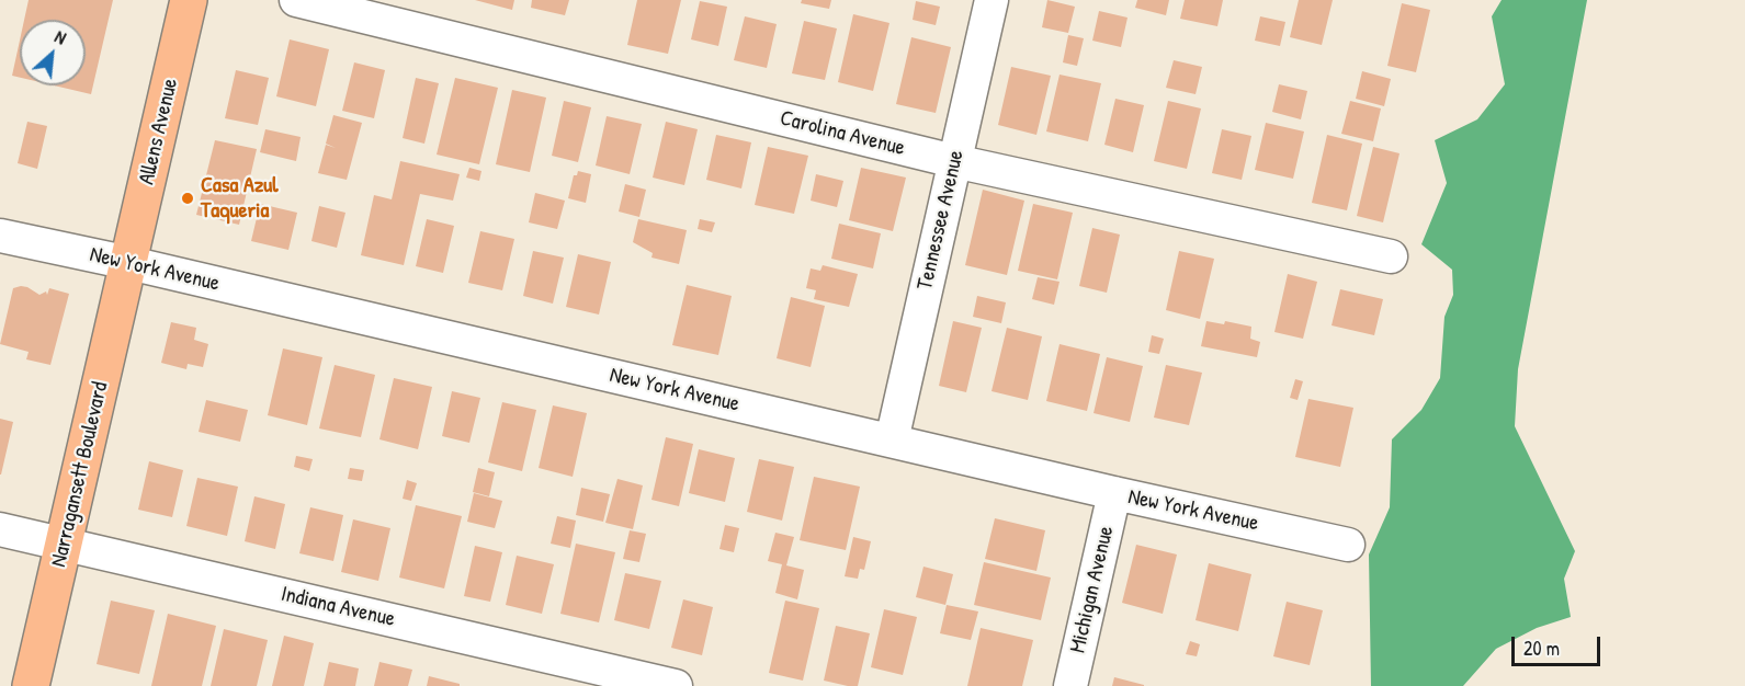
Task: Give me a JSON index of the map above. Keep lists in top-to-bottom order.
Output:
{
  "streets": {
    "main road": ["Allens Avenue", "Narragansett Boulevard"],
    "street": [
      "Carolina Avenue",
      "Tennessee Avenue",
      "New York Avenue",
      "Michigan Avenue",
      "Indiana Avenue"
    ]
  },
  "crossings": [
    ["Allens Avenue", "New York Avenue"],
    ["Allens Avenue", "Narragansett Boulevard"],
    ["Carolina Avenue", "Tennessee Avenue"],
    ["Tennessee Avenue", "New York Avenue"],
    ["New York Avenue", "Narragansett Boulevard"],
    ["New York Avenue", "Michigan Avenue"],
    ["Narragansett Boulevard", "Indiana Avenue"]
  ],
  "places": ["Casa Azul Taqueria"],
  "scale_bar": "20 m",
  "north": "top right"
}
